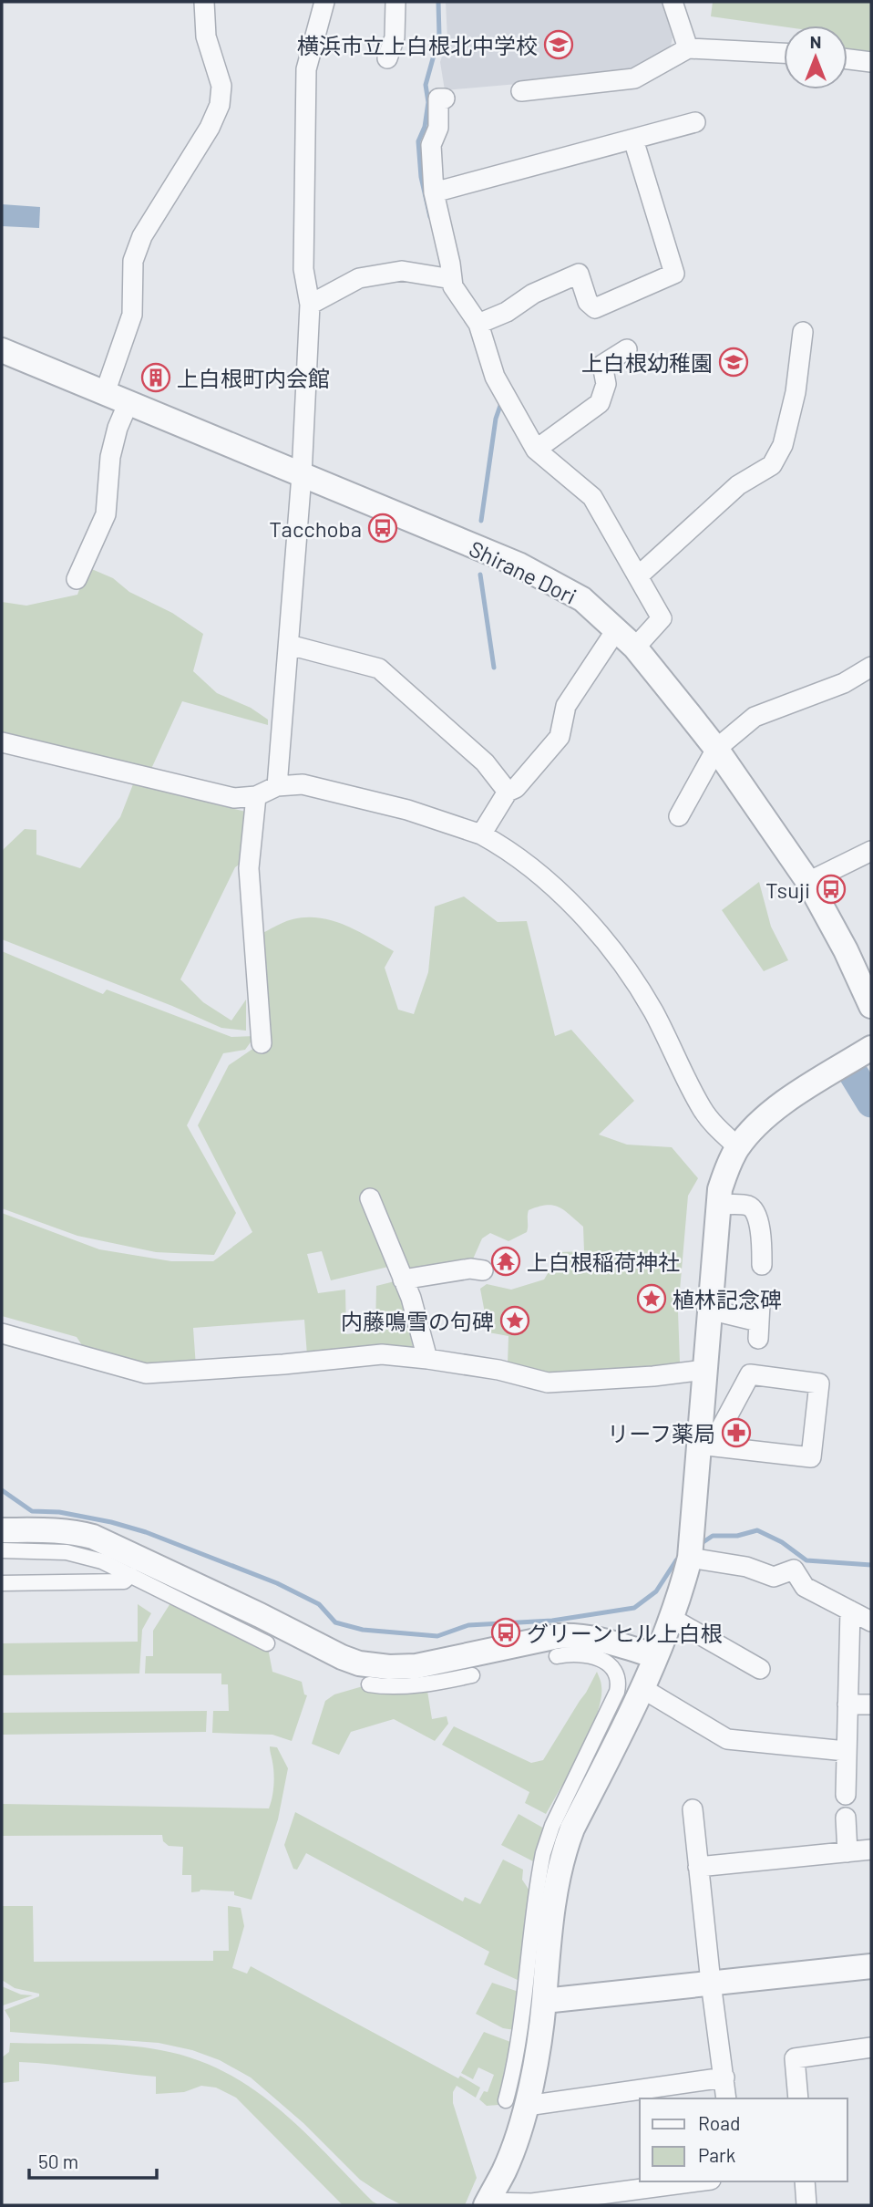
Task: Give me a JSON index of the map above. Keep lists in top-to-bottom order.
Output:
{
  "streets": {
    "street": ["Shirane Dori"]
  },
  "places": {
    "school or university": ["横浜市立上白根北中学校", "上白根幼稚園"],
    "building": ["上白根町内会館"],
    "bus stop": ["Tacchoba", "Tsuji", "グリーンヒル上白根"],
    "temple": ["上白根稲荷神社"],
    "place": ["植林記念碑", "内藤鳴雪の句碑"],
    "pharmacy": ["リーフ薬局"]
  },
  "legend": ["Road", "Park"],
  "scale_bar": "50 m",
  "north": "top"
}
